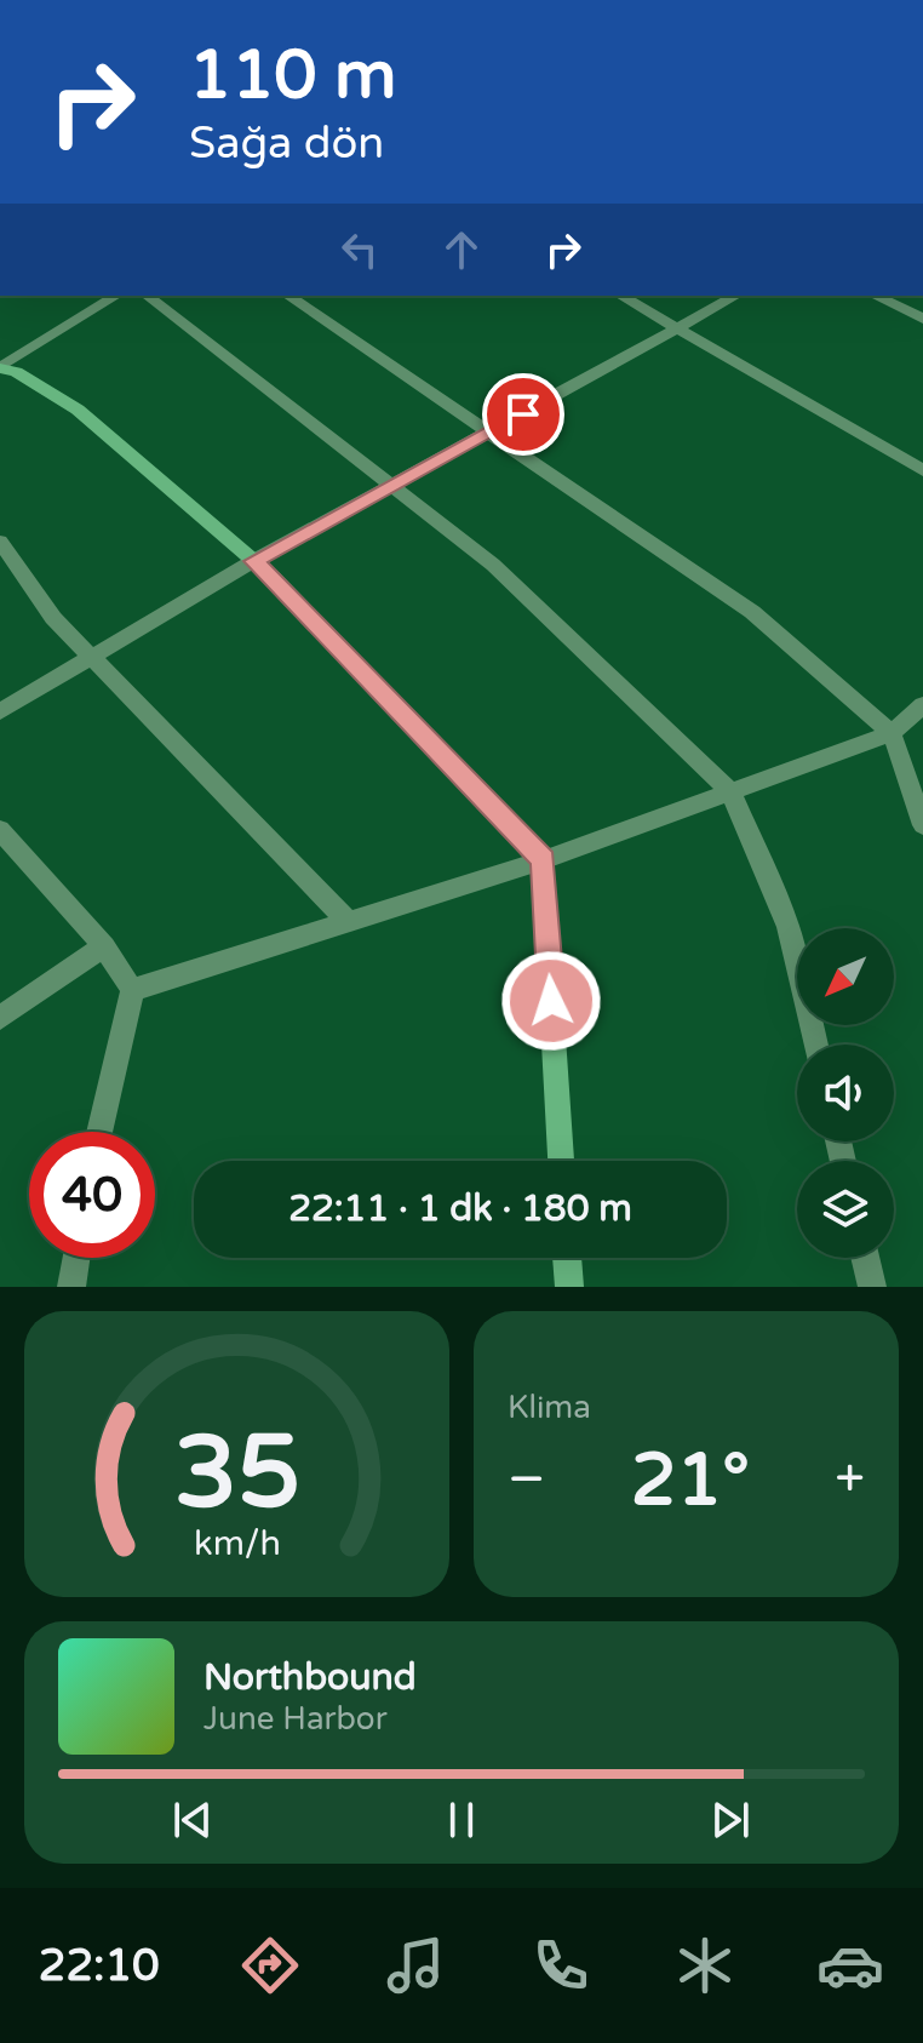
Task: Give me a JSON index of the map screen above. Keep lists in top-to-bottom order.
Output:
{
  "north": "bottom left",
  "page": {
    "turn": ["110 m", "Sağa dön"],
    "limit": "40",
    "trip": "22:11 · 1 dk · 180 m",
    "tile": "Klima",
    "heat": ["−", "21°", "+"],
    "song": ["Northbound", "June Harbor"],
    "tabs": "22:10",
    "gauge": ["35", "km/h"]
  }
}
